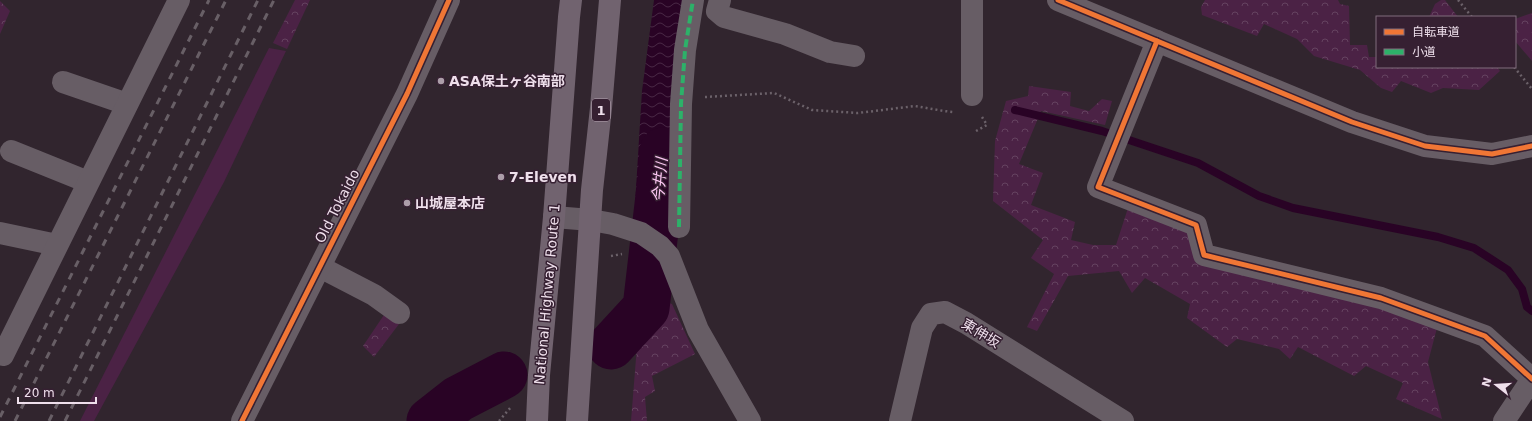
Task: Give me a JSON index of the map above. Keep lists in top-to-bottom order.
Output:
{
  "streets": {
    "highway": ["1", "National Highway Route 1"],
    "street": ["Old Tokaido", "東伸坂"]
  },
  "water": ["今井川"],
  "places": ["ASA保土ヶ谷南部", "7-Eleven", "山城屋本店"],
  "legend": ["自転車道", "小道"],
  "scale_bar": "20 m",
  "north": "left"
}
